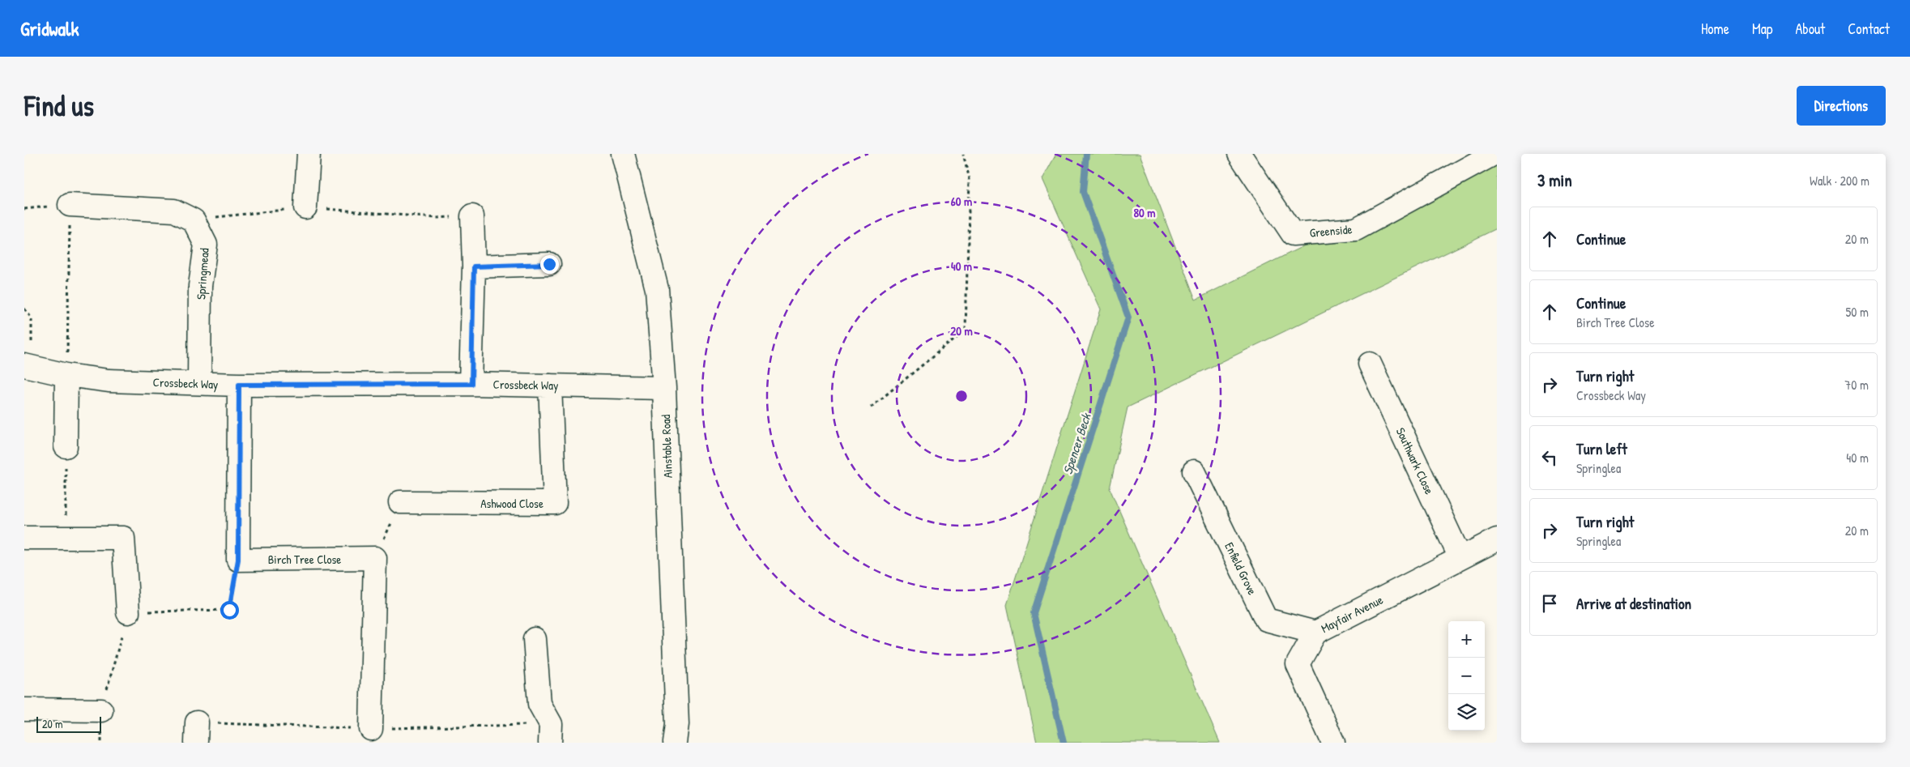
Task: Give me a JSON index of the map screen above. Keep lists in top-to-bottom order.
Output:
{
  "streets": {
    "street": [
      "Greenside",
      "Springmead",
      "Crossbeck Way",
      "Ainstable Road",
      "Southwark Close",
      "Ashwood Close",
      "Birch Tree Close",
      "Enfield Grove",
      "Mayfair Avenue"
    ]
  },
  "crossings": [
    ["Springmead", "Crossbeck Way"],
    ["Crossbeck Way", "Ainstable Road"],
    ["Crossbeck Way", "Ashwood Close"],
    ["Southwark Close", "Mayfair Avenue"],
    ["Enfield Grove", "Mayfair Avenue"]
  ],
  "water": ["Spencer Beck"],
  "scale_bar": "20 m",
  "page": {
    "header": "Gridwalk",
    "nav": [
      "Home",
      "Map",
      "About",
      "Contact"
    ],
    "buttons": "Directions",
    "title": "Find us",
    "heading": ["3 min", "Walk · 200 m"],
    "list": [
      ["Continue", "20 m"],
      ["Continue", "Birch Tree Close", "50 m"],
      ["Turn right", "Crossbeck Way", "70 m"],
      ["Turn left", "Springlea", "40 m"],
      ["Turn right", "Springlea", "20 m"],
      "Arrive at destination"
    ],
    "map_buttons": ["+", "−"],
    "scale": "20 m"
  },
  "rings": [
    "60 m",
    "80 m",
    "40 m",
    "20 m"
  ]
}
